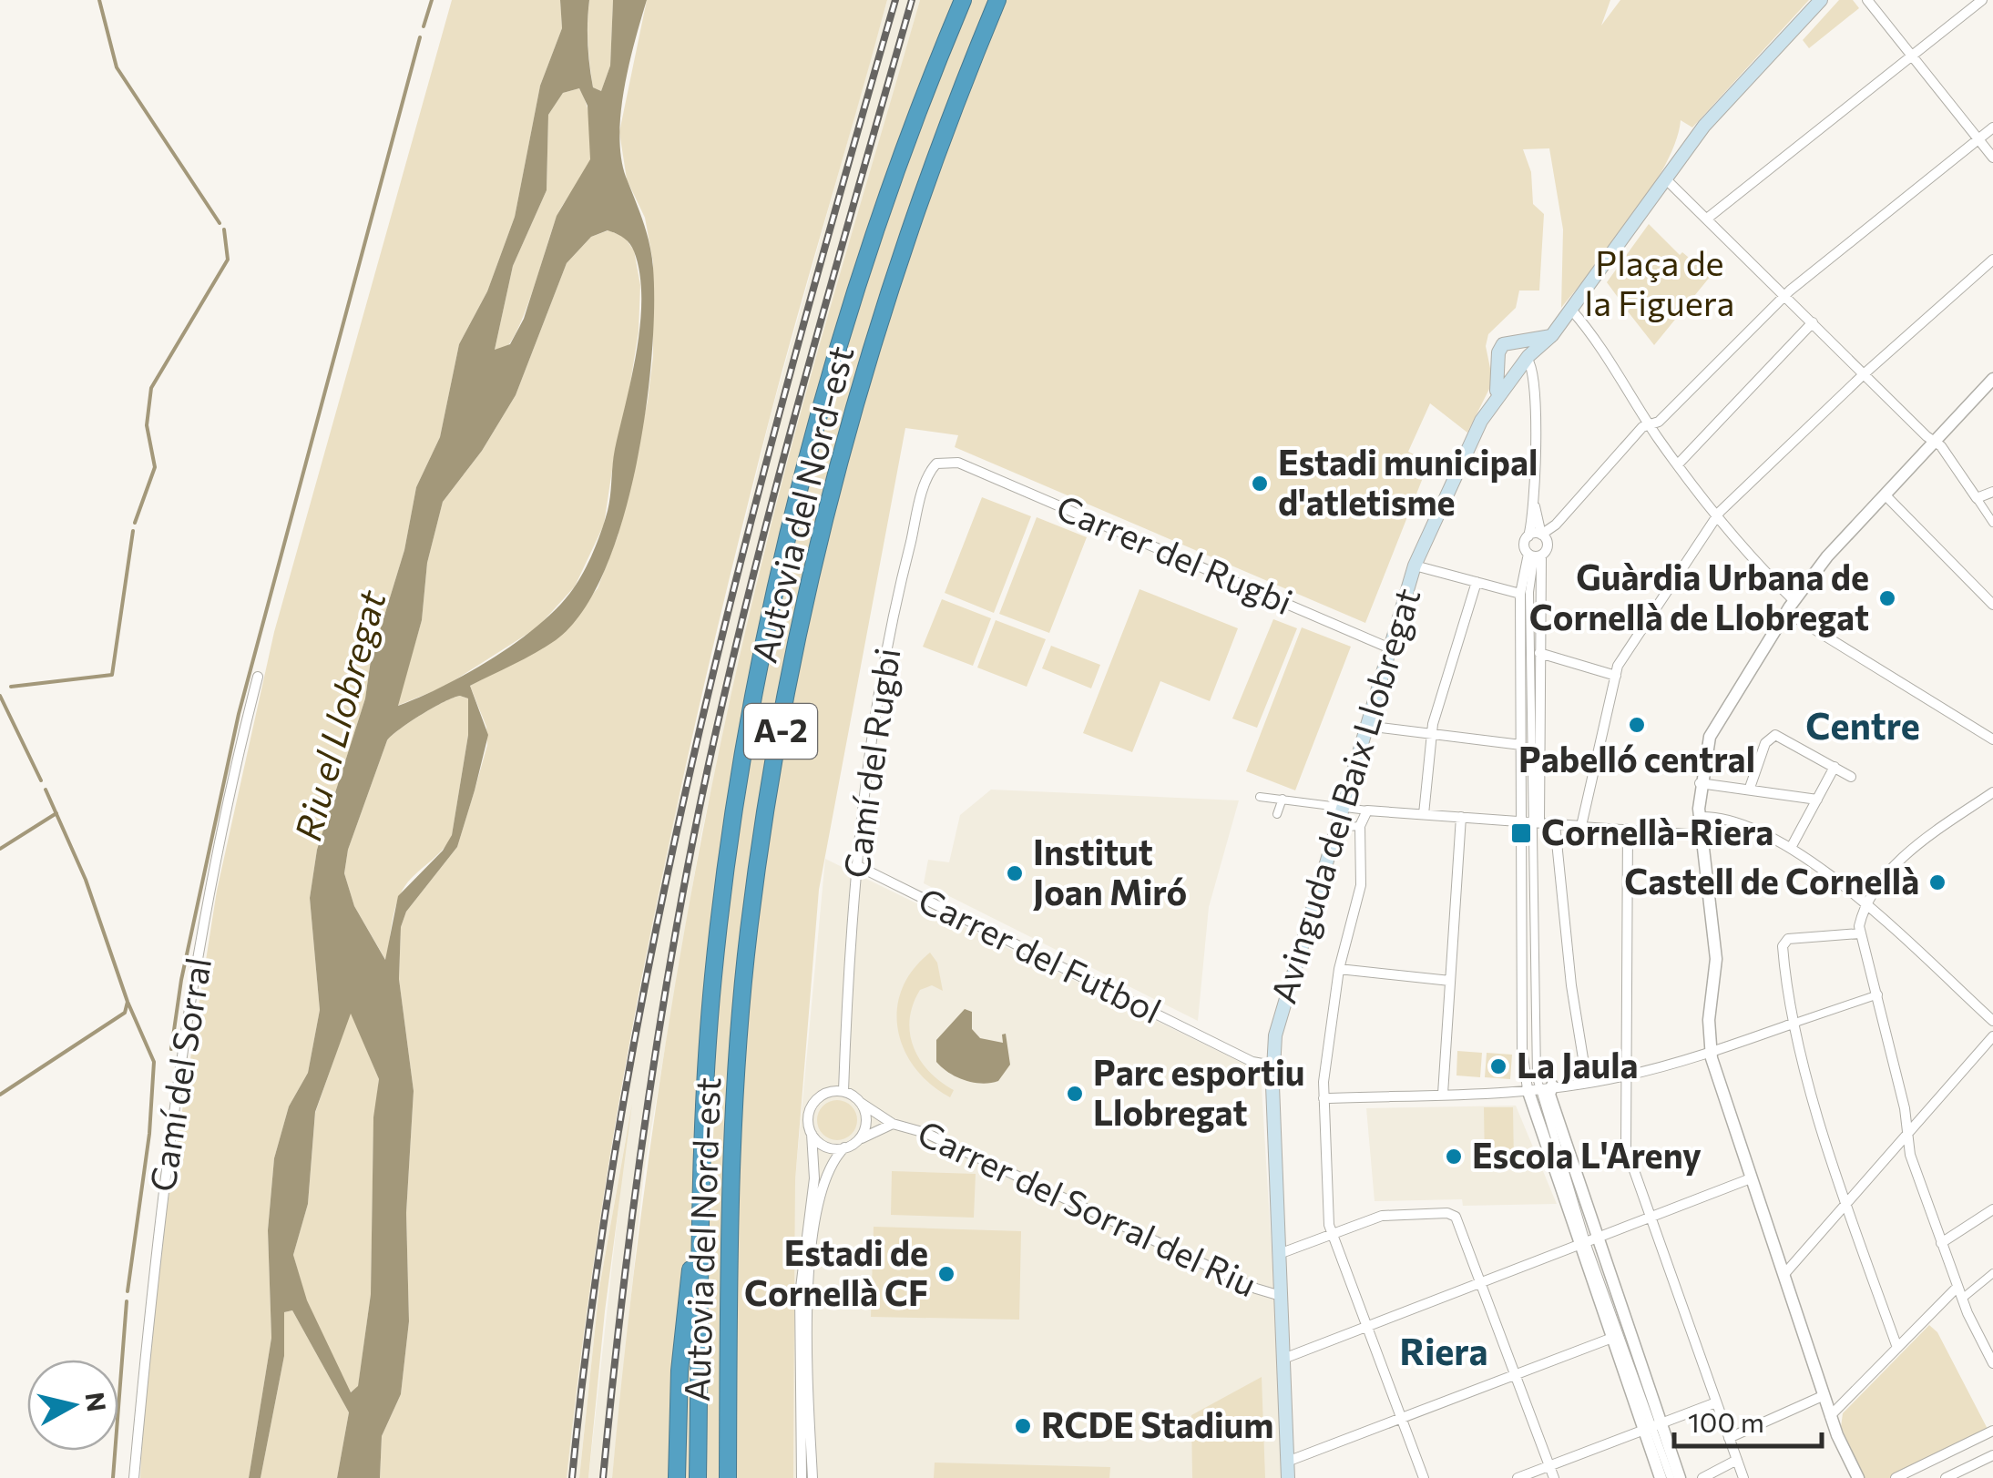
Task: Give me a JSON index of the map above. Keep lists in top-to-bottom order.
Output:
{
  "streets": {
    "highway": ["Autovia del Nord-est", "A-2"],
    "main road": ["Avinguda del Baix Llobregat"],
    "street": [
      "Carrer del Rugbi",
      "Camí del Rugbi",
      "Carrer del Futbol",
      "Camí del Sorral",
      "Carrer del Sorral del Riu"
    ]
  },
  "crossings": [
    ["Carrer del Rugbi", "Camí del Rugbi"],
    ["Carrer del Rugbi", "Avinguda del Baix Llobregat"],
    ["Camí del Rugbi", "Carrer del Futbol"],
    ["Camí del Rugbi", "Carrer del Sorral del Riu"],
    ["Avinguda del Baix Llobregat", "Carrer del Futbol"],
    ["Avinguda del Baix Llobregat", "Carrer del Sorral del Riu"]
  ],
  "districts": ["Centre", "Riera"],
  "water": ["Riu el Llobregat"],
  "parks": ["Plaça de la Figuera"],
  "places": {
    "other": [
      "Estadi municipal d'atletisme",
      "Guàrdia Urbana de Cornellà de Llobregat",
      "Pabelló central",
      "Institut Joan Miró",
      "Castell de Cornellà",
      "La Jaula",
      "Parc esportiu Llobregat",
      "Escola L'Areny",
      "Estadi de Cornellà CF",
      "RCDE Stadium"
    ],
    "transit": ["Cornellà-Riera"]
  },
  "scale_bar": "100 m",
  "north": "right"
}
